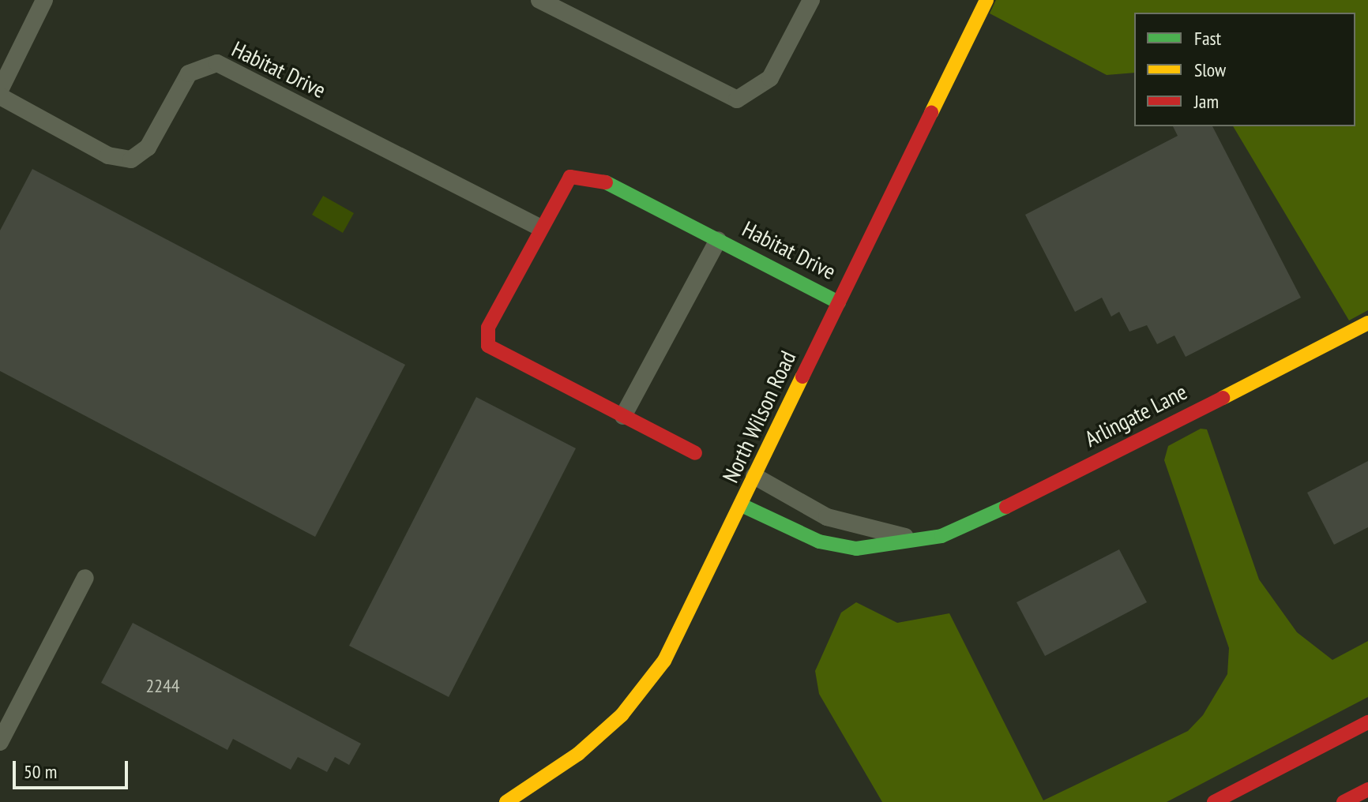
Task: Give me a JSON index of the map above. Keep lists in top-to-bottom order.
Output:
{
  "streets": {
    "main road": ["Habitat Drive", "Arlingate Lane", "North Wilson Road"]
  },
  "crossings": [
    ["Habitat Drive", "North Wilson Road"],
    ["Arlingate Lane", "North Wilson Road"]
  ],
  "house_numbers": ["2244"],
  "legend": ["Fast", "Slow", "Jam"],
  "scale_bar": "50 m"
}
